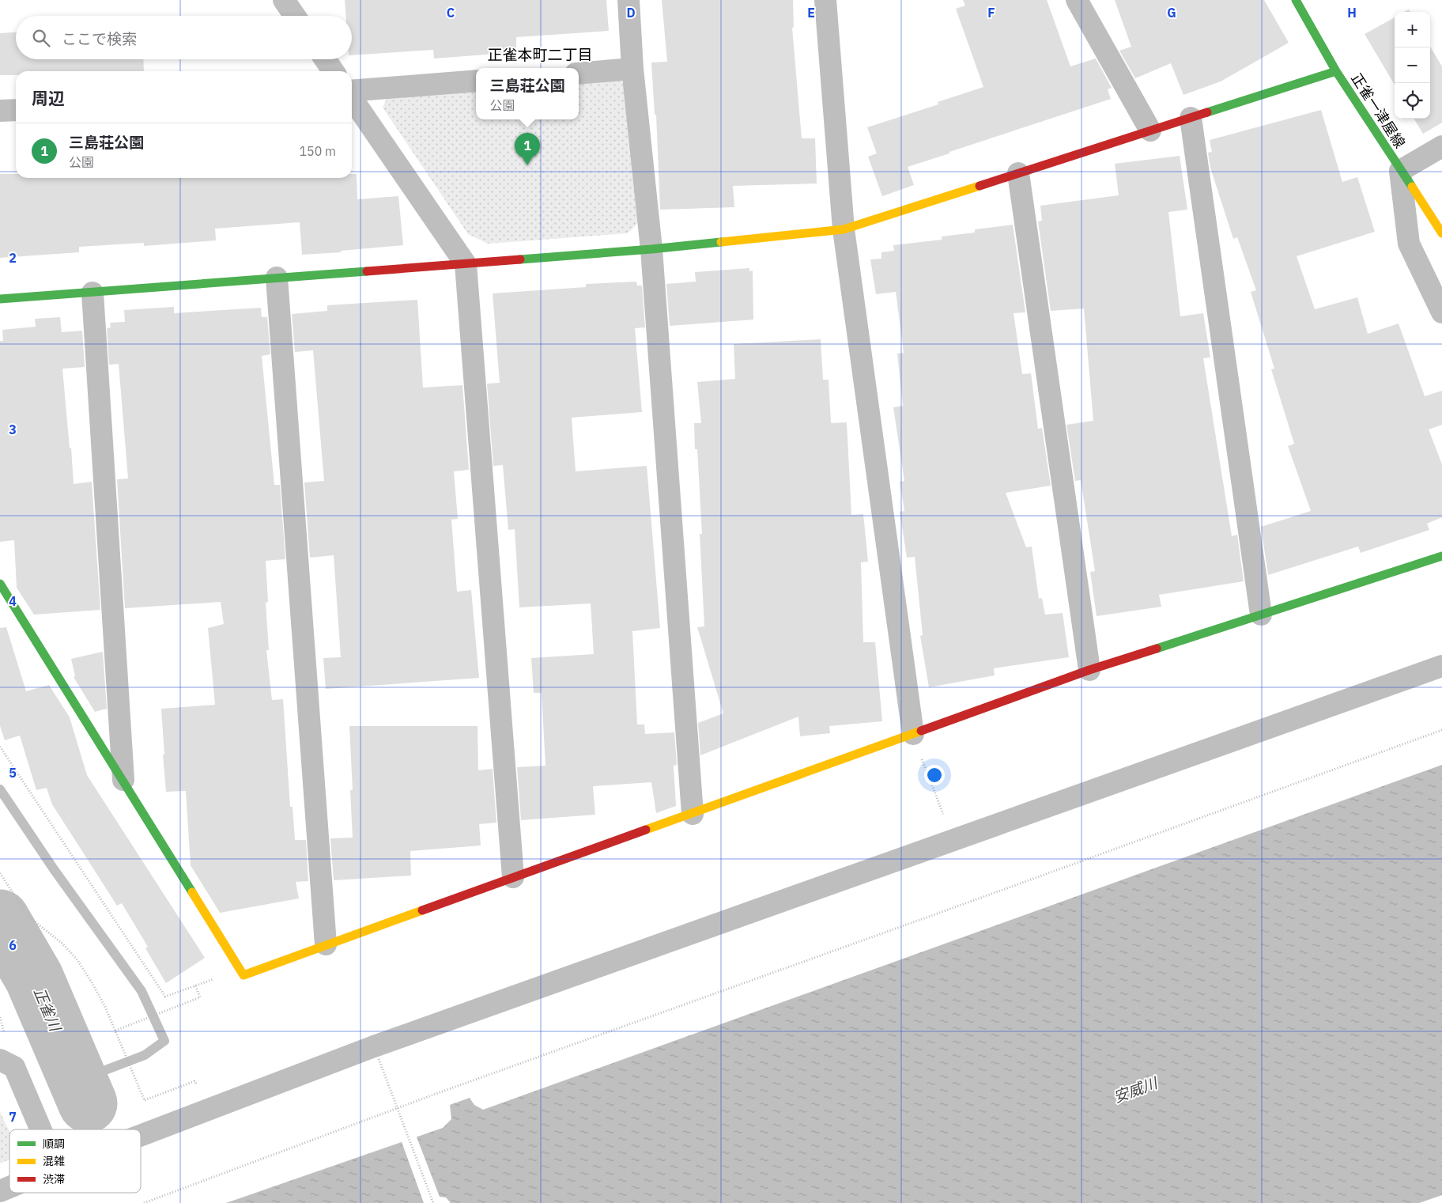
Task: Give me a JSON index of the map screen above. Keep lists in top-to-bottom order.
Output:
{
  "streets": {
    "street": ["正雀一津屋線"]
  },
  "districts": ["正雀本町二丁目"],
  "water": ["正雀川", "安威川"],
  "legend": ["順調", "混雑", "渋滞"],
  "page": {
    "map_buttons": ["+", "−"],
    "search": "ここで検索",
    "popup": ["三島荘公園", "公園"],
    "heading": "周辺",
    "list": [
      {
        "mark": "1",
        "name": "三島荘公園",
        "note": "公園",
        "value": "150 m"
      }
    ],
    "pins": "1"
  },
  "grid": {
    "columns": [
      "C",
      "D",
      "E",
      "F",
      "G",
      "H"
    ],
    "rows": [
      "2",
      "3",
      "4",
      "5",
      "6",
      "7"
    ]
  }
}
